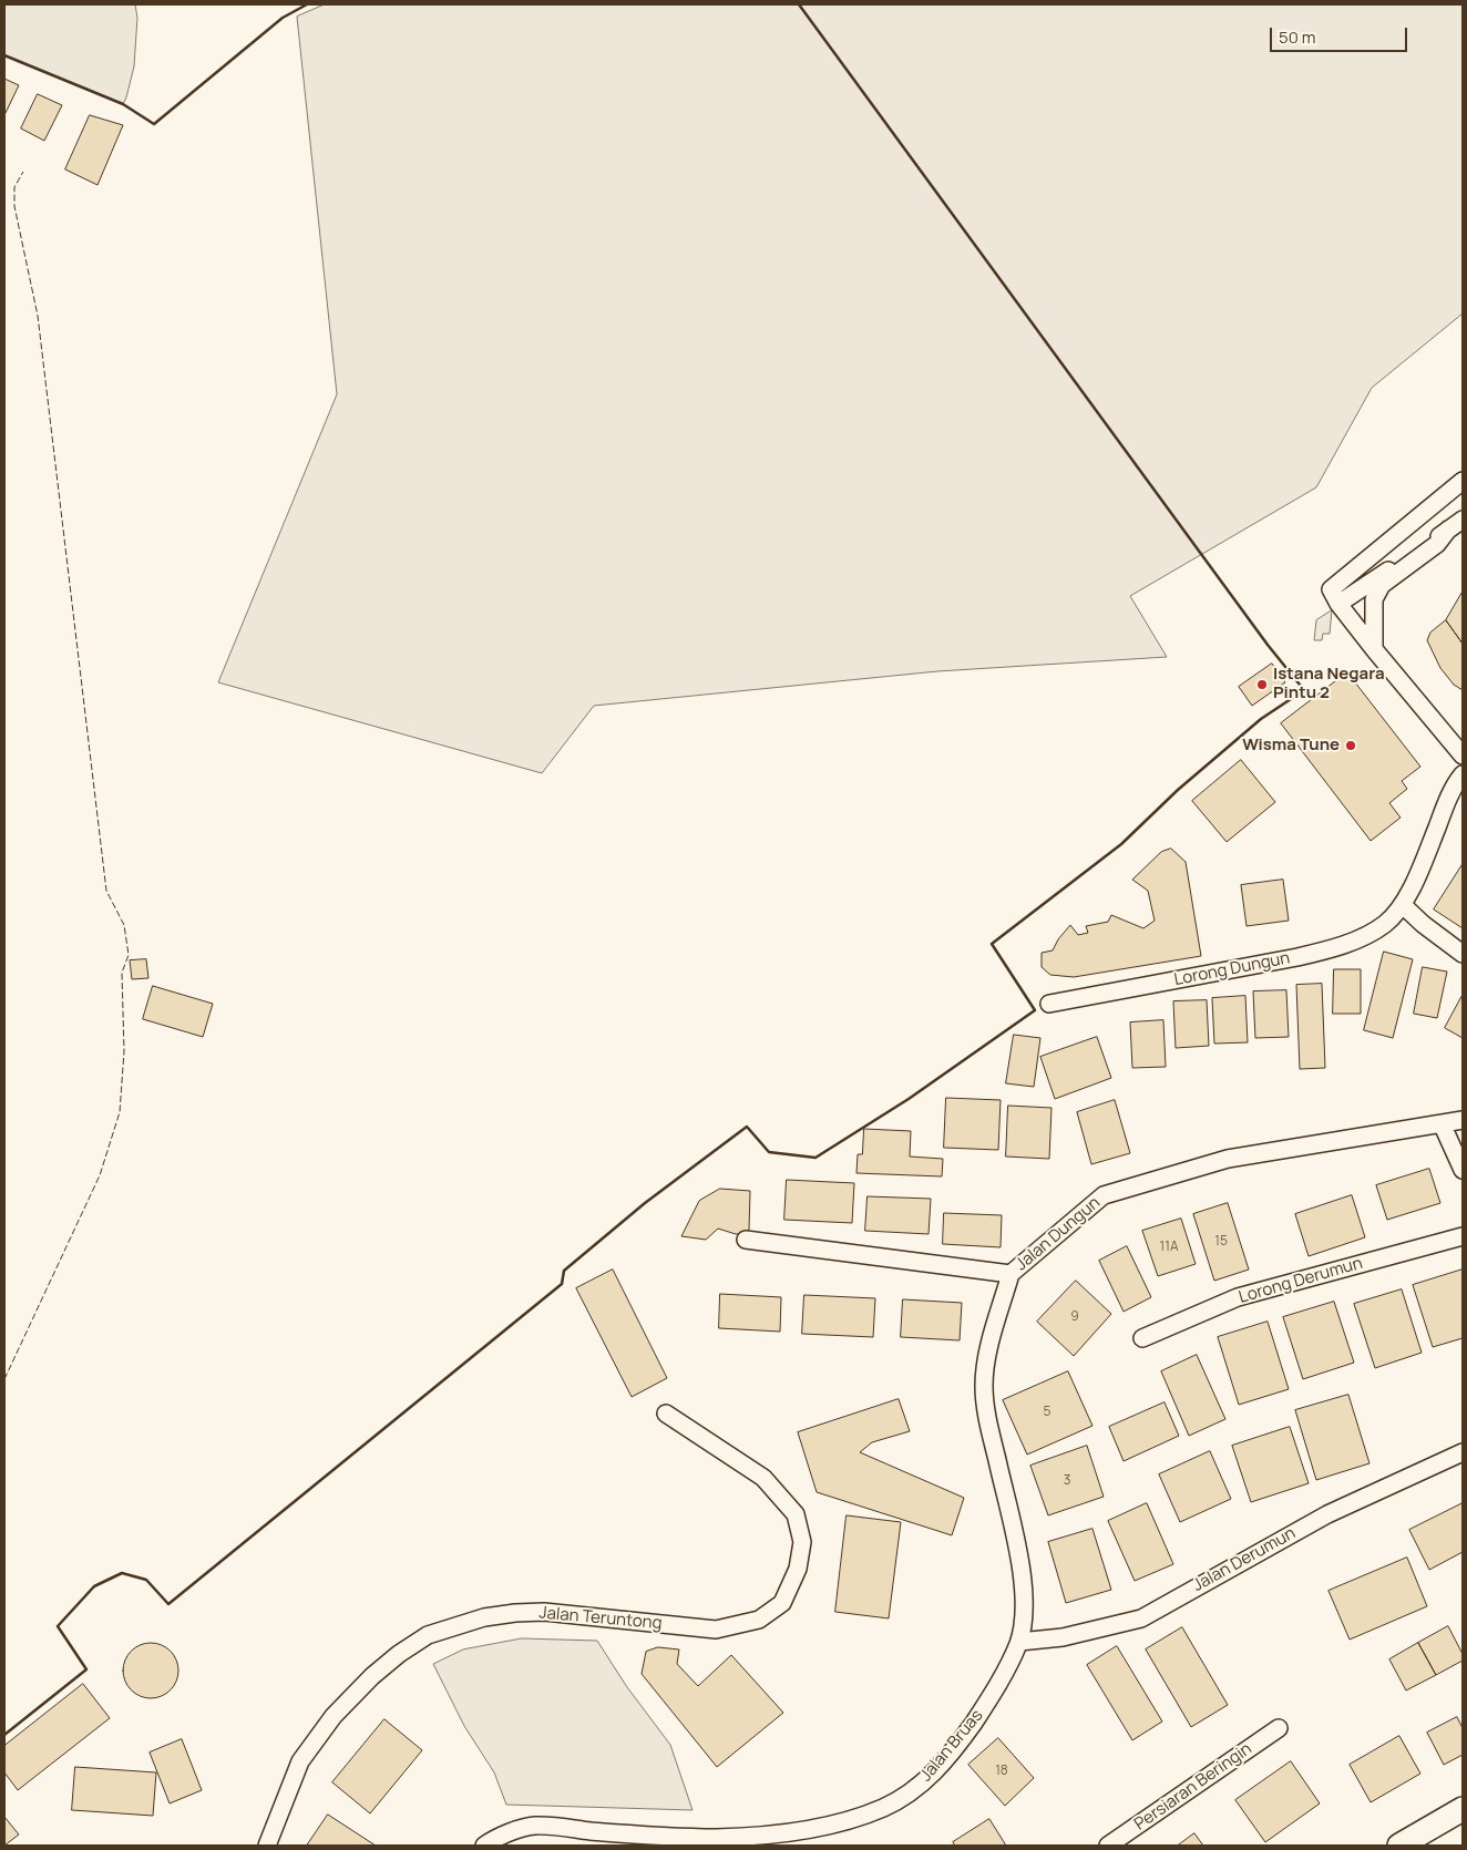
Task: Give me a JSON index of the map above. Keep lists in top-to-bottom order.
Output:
{
  "streets": {
    "street": [
      "Lorong Dungun",
      "Jalan Dungun",
      "Lorong Derumun",
      "Jalan Derumun",
      "Jalan Teruntong",
      "Jalan Bruas",
      "Persiaran Beringin"
    ]
  },
  "crossings": [
    ["Jalan Dungun", "Jalan Bruas"],
    ["Jalan Derumun", "Jalan Bruas"]
  ],
  "places": ["Istana Negara Pintu 2", "Wisma Tune"],
  "house_numbers": [
    "15",
    "11A",
    "9",
    "5",
    "3",
    "18"
  ],
  "scale_bar": "50 m"
}
